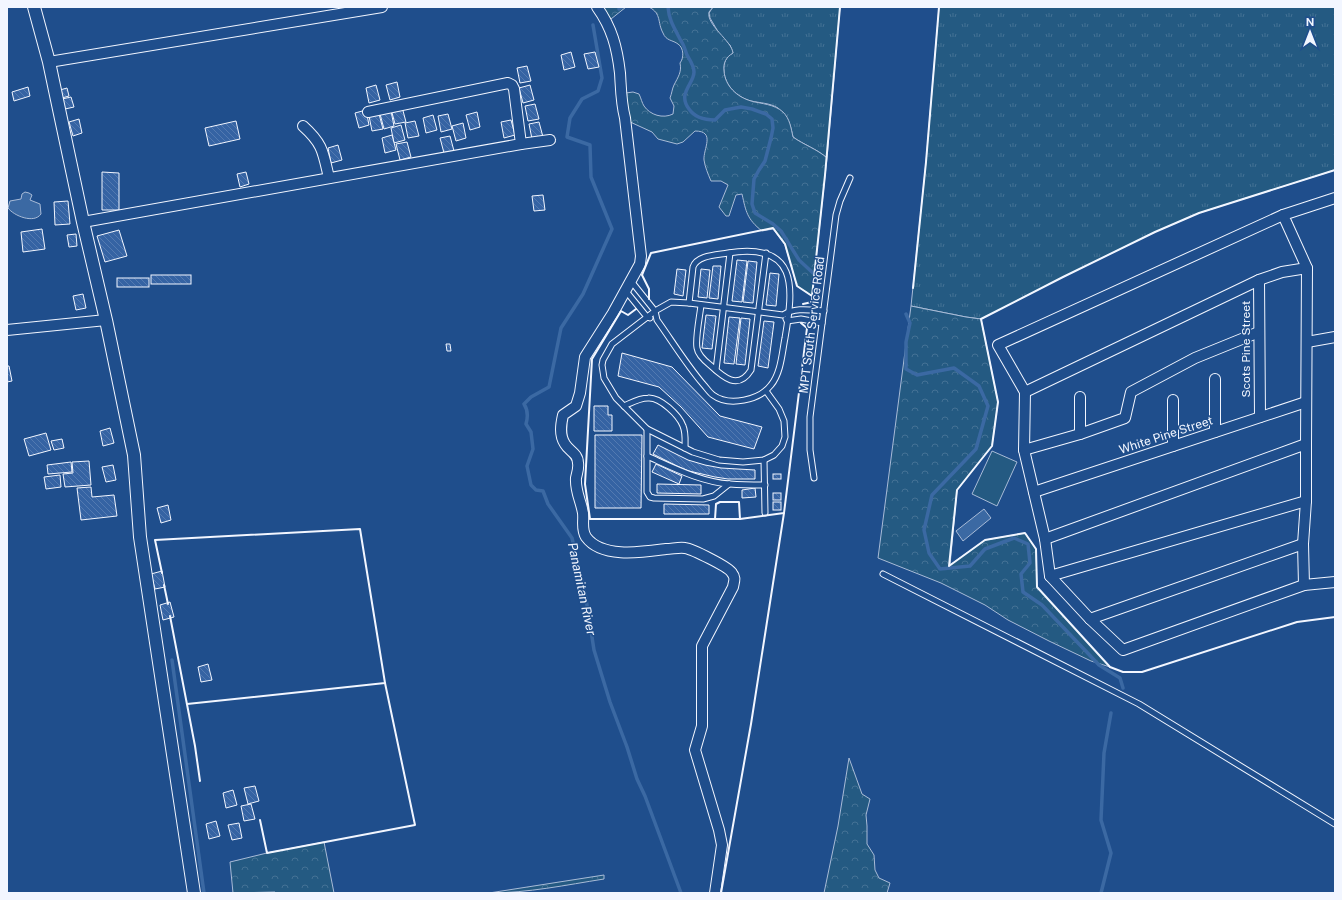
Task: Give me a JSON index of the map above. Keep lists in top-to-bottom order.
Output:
{
  "streets": {
    "street": ["Scots Pine Street", "White Pine Street"],
    "lane": ["MPT South Service Road"]
  },
  "crossings": [
    ["Scots Pine Street", "White Pine Street"]
  ],
  "water": ["Panamitan River"],
  "north": "top"
}
